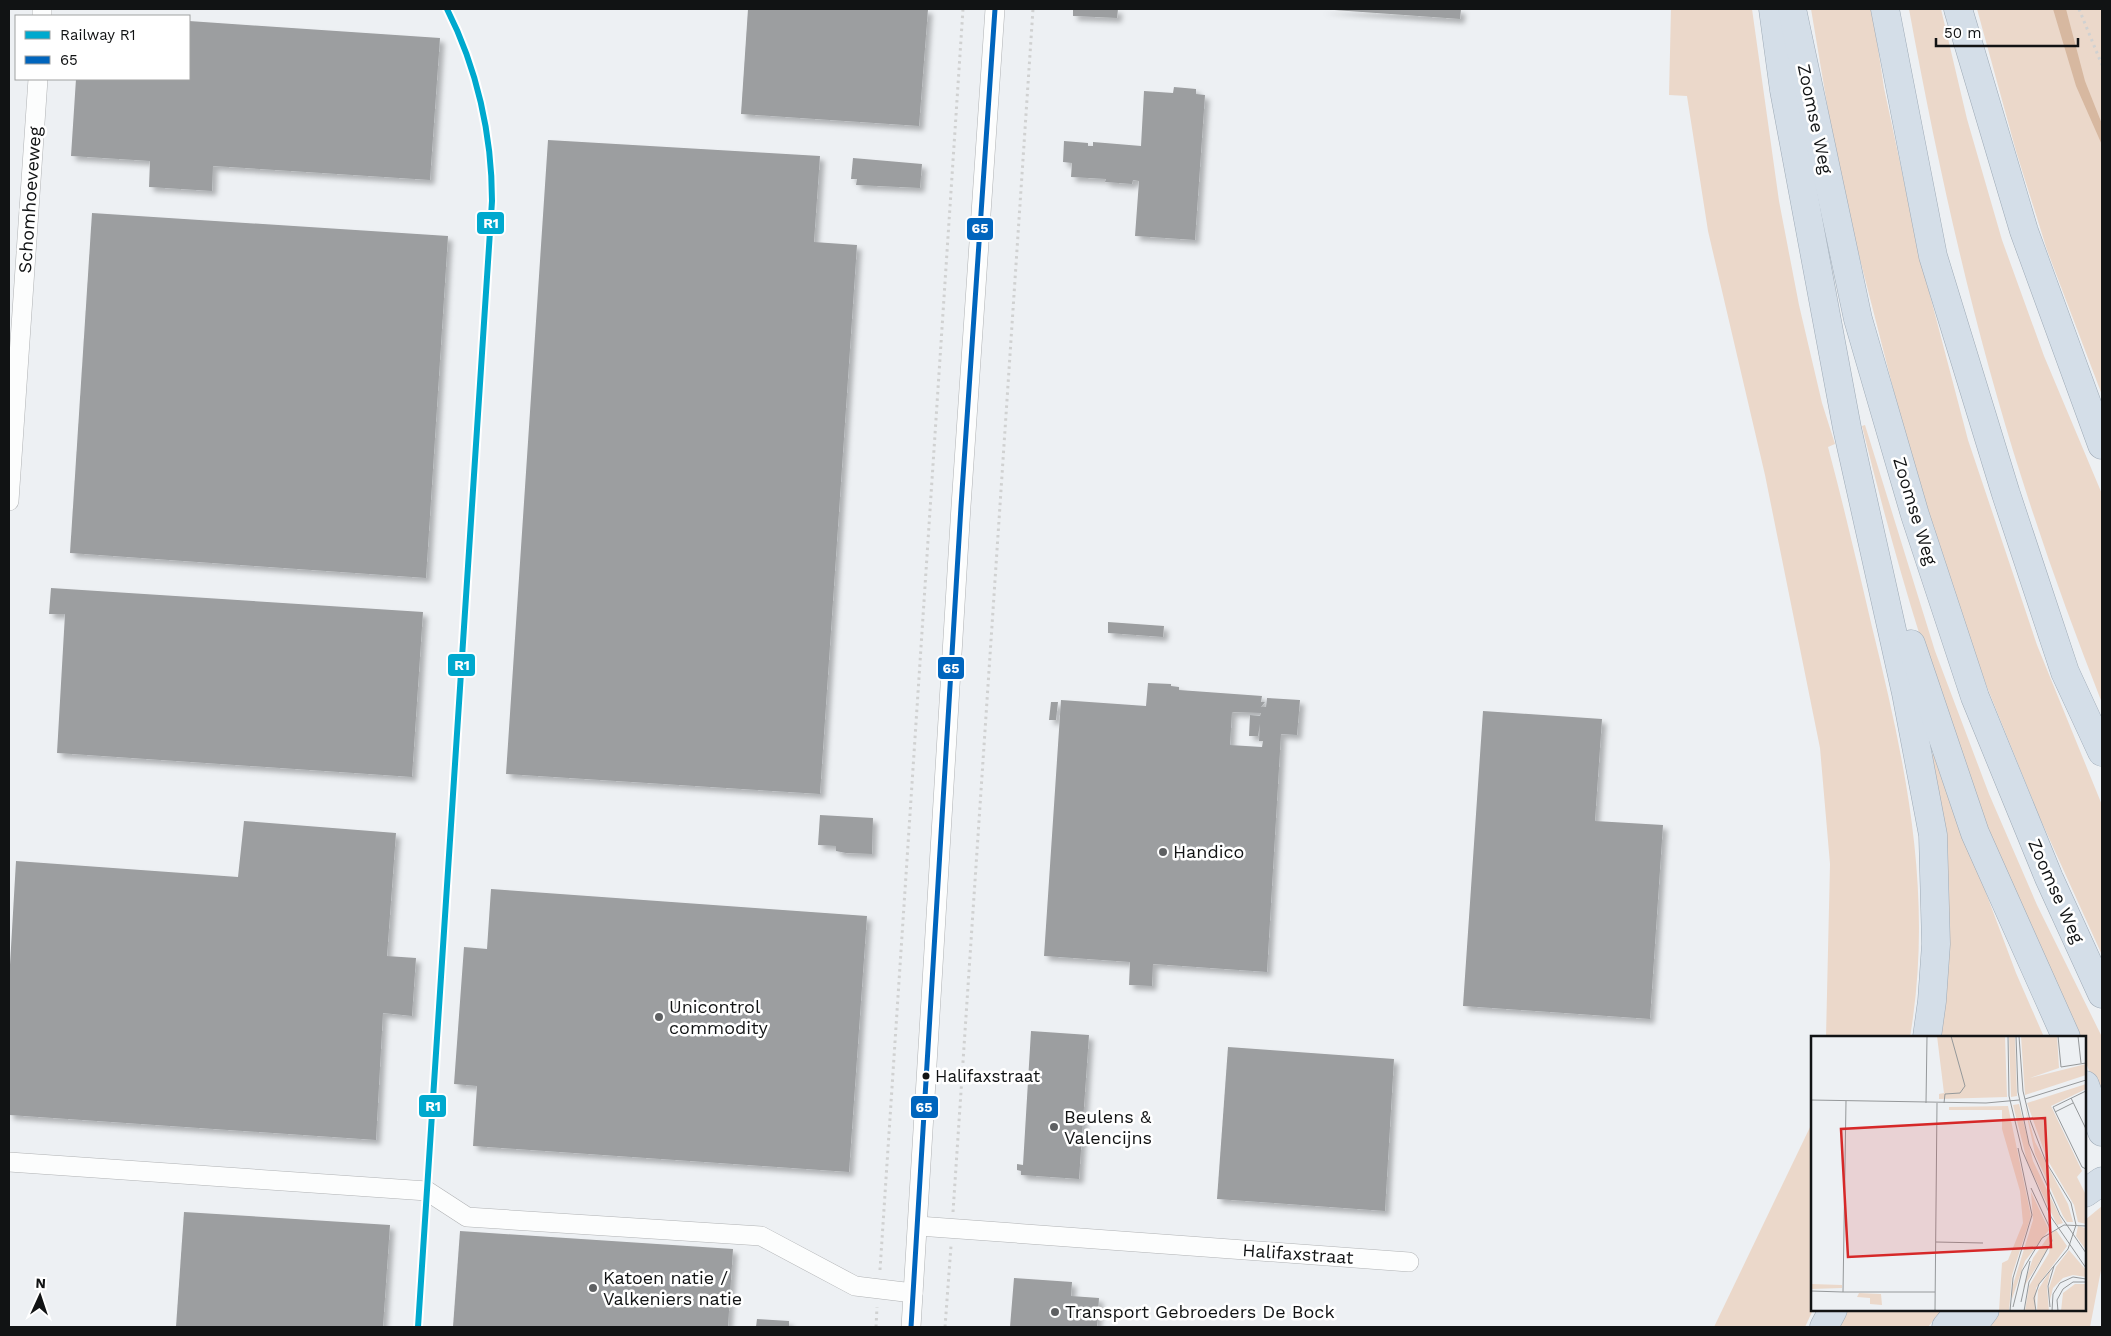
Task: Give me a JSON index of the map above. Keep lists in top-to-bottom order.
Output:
{
  "streets": {
    "highway": ["Zoomse Weg"],
    "street": ["Schomhoeveweg", "Halifaxstraat"]
  },
  "places": [
    "Handico",
    "Unicontrol commodity",
    "Halifaxstraat",
    "Beulens & Valencijns",
    "Katoen natie / Valkeniers natie",
    "Transport Gebroeders De Bock"
  ],
  "lines": ["rail line R1", "transit line 65"],
  "legend": ["Railway R1", "65"],
  "scale_bar": "50 m",
  "north": "top"
}
